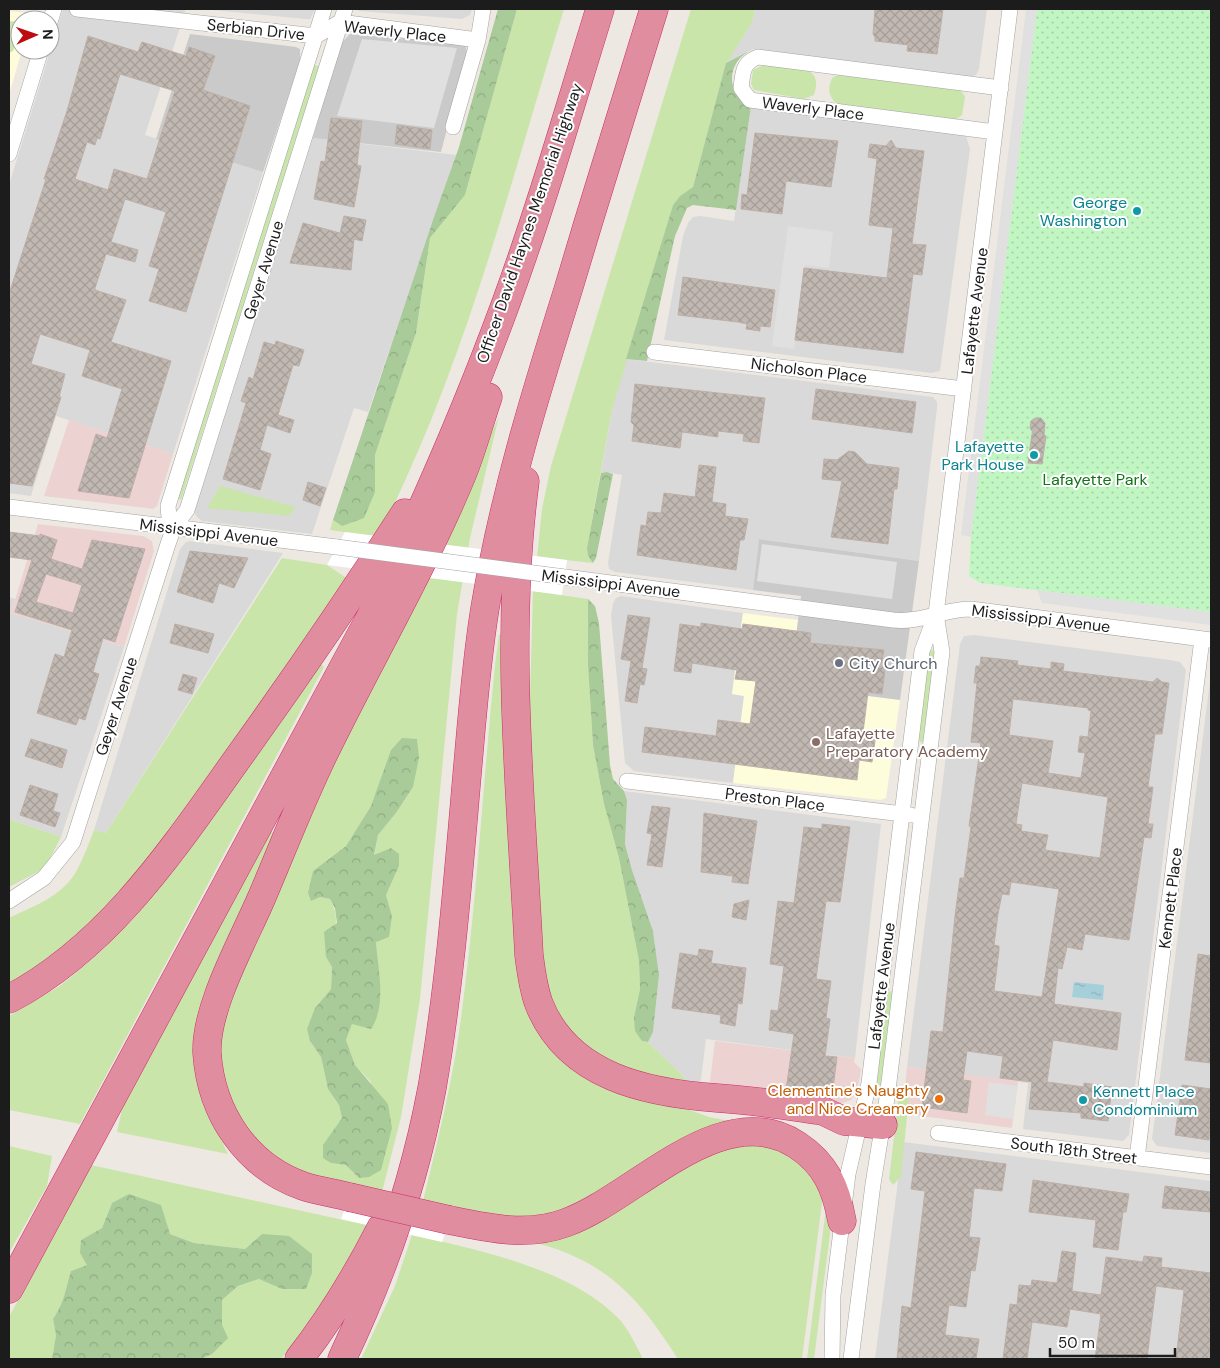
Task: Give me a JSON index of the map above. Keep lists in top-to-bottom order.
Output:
{
  "streets": {
    "highway": ["Officer David Haynes Memorial Highway"],
    "street": [
      "Serbian Drive",
      "Waverly Place",
      "Geyer Avenue",
      "Lafayette Avenue",
      "Nicholson Place",
      "Mississippi Avenue",
      "Preston Place",
      "Kennett Place",
      "South 18th Street"
    ]
  },
  "crossings": [
    ["Serbian Drive", "Waverly Place"],
    ["Serbian Drive", "Geyer Avenue"],
    ["Waverly Place", "Geyer Avenue"],
    ["Waverly Place", "Lafayette Avenue"],
    ["Geyer Avenue", "Mississippi Avenue"],
    ["Lafayette Avenue", "Nicholson Place"],
    ["Lafayette Avenue", "Mississippi Avenue"],
    ["Lafayette Avenue", "Preston Place"],
    ["Mississippi Avenue", "Kennett Place"],
    ["Kennett Place", "South 18th Street"]
  ],
  "parks": ["Lafayette Park"],
  "places": [
    "George Washington",
    "Lafayette Park House",
    "City Church",
    "Lafayette Preparatory Academy",
    "Clementine's Naughty and Nice Creamery",
    "Kennett Place Condominium"
  ],
  "scale_bar": "50 m",
  "north": "right"
}
